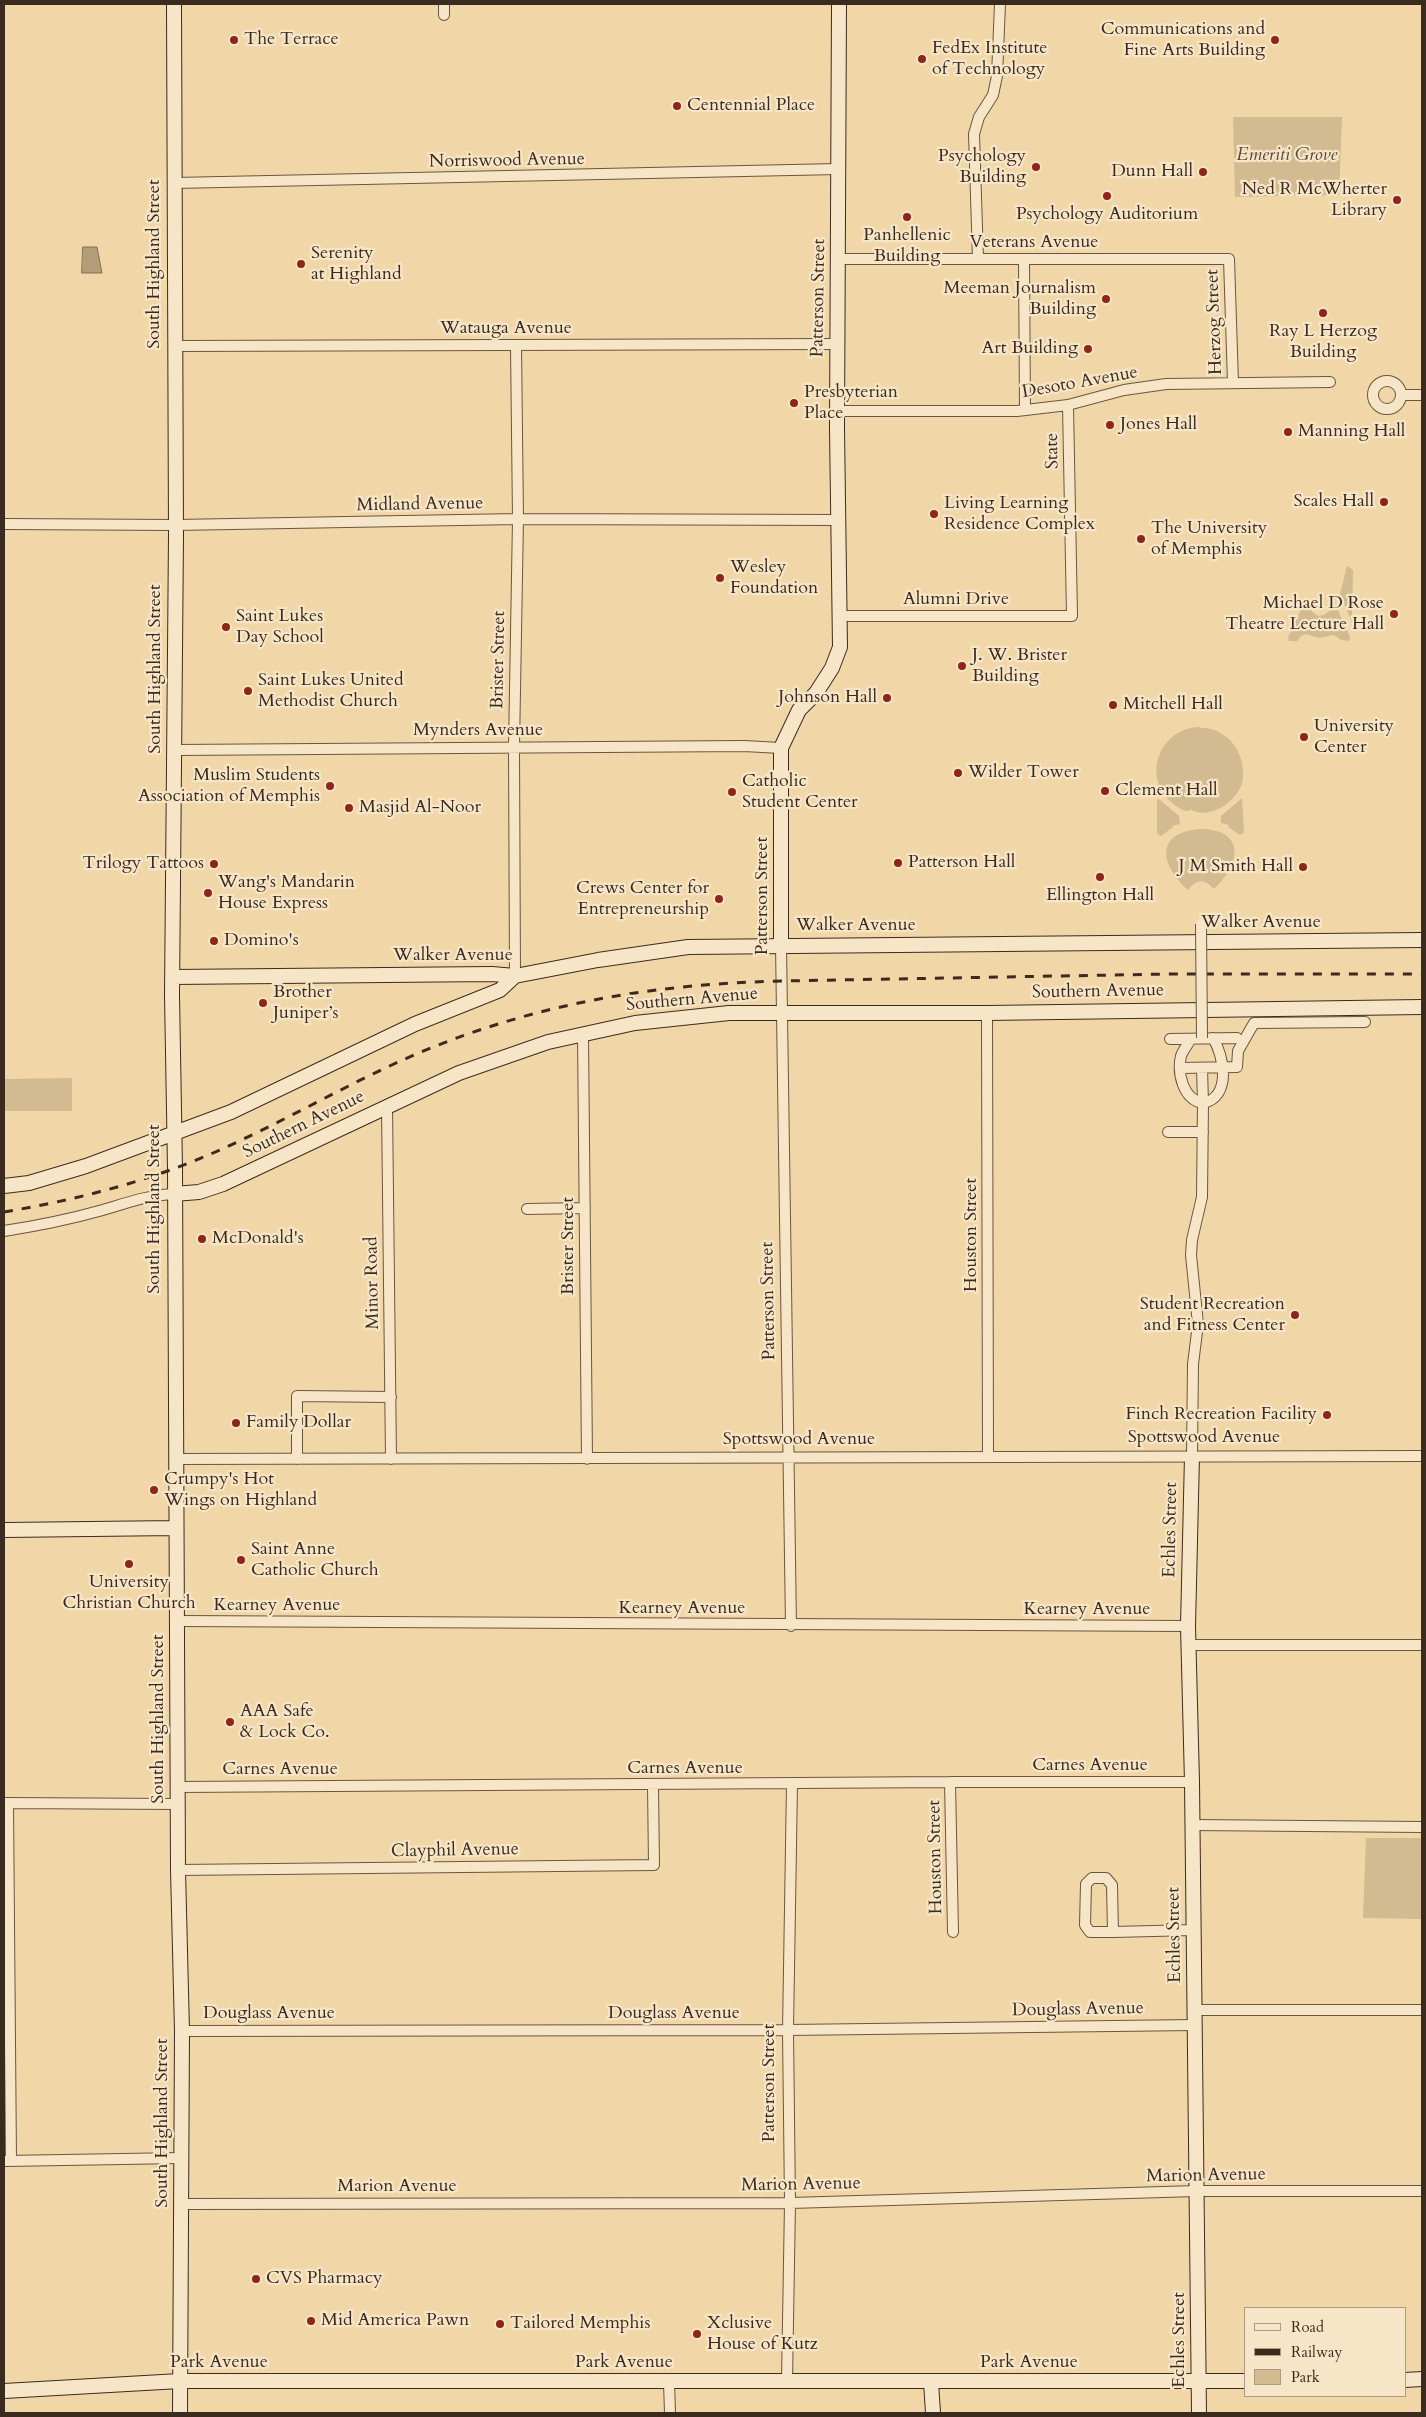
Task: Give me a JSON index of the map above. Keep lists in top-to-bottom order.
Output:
{
  "streets": {
    "street": [
      "Norriswood Avenue",
      "Veterans Avenue",
      "South Highland Street",
      "Patterson Street",
      "Herzog Street",
      "Watauga Avenue",
      "Desoto Avenue",
      "State",
      "Midland Avenue",
      "Alumni Drive",
      "Brister Street",
      "Mynders Avenue",
      "Walker Avenue",
      "Southern Avenue",
      "Houston Street",
      "Minor Road",
      "Spottswood Avenue",
      "Echles Street",
      "Kearney Avenue",
      "Carnes Avenue",
      "Clayphil Avenue",
      "Douglass Avenue",
      "Marion Avenue",
      "Park Avenue"
    ]
  },
  "crossings": [
    ["Norriswood Avenue", "South Highland Street"],
    ["Norriswood Avenue", "Patterson Street"],
    ["Veterans Avenue", "Patterson Street"],
    ["Veterans Avenue", "Herzog Street"],
    ["South Highland Street", "Watauga Avenue"],
    ["South Highland Street", "Midland Avenue"],
    ["South Highland Street", "Mynders Avenue"],
    ["South Highland Street", "Walker Avenue"],
    ["South Highland Street", "Southern Avenue"],
    ["South Highland Street", "Spottswood Avenue"],
    ["South Highland Street", "Kearney Avenue"],
    ["South Highland Street", "Carnes Avenue"],
    ["South Highland Street", "Clayphil Avenue"],
    ["South Highland Street", "Douglass Avenue"],
    ["South Highland Street", "Marion Avenue"],
    ["South Highland Street", "Park Avenue"],
    ["Patterson Street", "Watauga Avenue"],
    ["Patterson Street", "Desoto Avenue"],
    ["Patterson Street", "Midland Avenue"],
    ["Patterson Street", "Alumni Drive"],
    ["Patterson Street", "Mynders Avenue"],
    ["Patterson Street", "Walker Avenue"],
    ["Patterson Street", "Southern Avenue"],
    ["Patterson Street", "Spottswood Avenue"],
    ["Patterson Street", "Kearney Avenue"],
    ["Patterson Street", "Carnes Avenue"],
    ["Patterson Street", "Douglass Avenue"],
    ["Patterson Street", "Marion Avenue"],
    ["Patterson Street", "Park Avenue"],
    ["Herzog Street", "Desoto Avenue"],
    ["Watauga Avenue", "Brister Street"],
    ["Desoto Avenue", "State"],
    ["State", "Alumni Drive"],
    ["Midland Avenue", "Brister Street"],
    ["Brister Street", "Mynders Avenue"],
    ["Brister Street", "Walker Avenue"],
    ["Brister Street", "Southern Avenue"],
    ["Brister Street", "Spottswood Avenue"],
    ["Southern Avenue", "Houston Street"],
    ["Southern Avenue", "Minor Road"],
    ["Houston Street", "Spottswood Avenue"],
    ["Houston Street", "Carnes Avenue"],
    ["Minor Road", "Spottswood Avenue"],
    ["Spottswood Avenue", "Echles Street"],
    ["Echles Street", "Kearney Avenue"],
    ["Echles Street", "Carnes Avenue"],
    ["Echles Street", "Douglass Avenue"],
    ["Echles Street", "Marion Avenue"],
    ["Echles Street", "Park Avenue"],
    ["Carnes Avenue", "Clayphil Avenue"]
  ],
  "parks": ["Emeriti Grove"],
  "places": [
    "The Terrace",
    "Communications and Fine Arts Building",
    "FedEx Institute of Technology",
    "Centennial Place",
    "Psychology Building",
    "Dunn Hall",
    "Psychology Auditorium",
    "Ned R McWherter Library",
    "Panhellenic Building",
    "Serenity at Highland",
    "Meeman Journalism Building",
    "Ray L Herzog Building",
    "Art Building",
    "Presbyterian Place",
    "Jones Hall",
    "Manning Hall",
    "Scales Hall",
    "Living Learning Residence Complex",
    "The University of Memphis",
    "Wesley Foundation",
    "Michael D Rose Theatre Lecture Hall",
    "Saint Lukes Day School",
    "J. W. Brister Building",
    "Saint Lukes United Methodist Church",
    "Johnson Hall",
    "Mitchell Hall",
    "University Center",
    "Wilder Tower",
    "Muslim Students Association of Memphis",
    "Clement Hall",
    "Catholic Student Center",
    "Masjid Al-Noor",
    "Patterson Hall",
    "Trilogy Tattoos",
    "J M Smith Hall",
    "Ellington Hall",
    "Wang's Mandarin House Express",
    "Crews Center for Entrepreneurship",
    "Domino's",
    "Brother Juniper’s",
    "McDonald's",
    "Student Recreation and Fitness Center",
    "Finch Recreation Facility",
    "Family Dollar",
    "Crumpy's Hot Wings on Highland",
    "Saint Anne Catholic Church",
    "University Christian Church",
    "AAA Safe & Lock Co.",
    "CVS Pharmacy",
    "Mid America Pawn",
    "Tailored Memphis",
    "Xclusive House of Kutz"
  ],
  "legend": ["Road", "Railway", "Park"]
}
